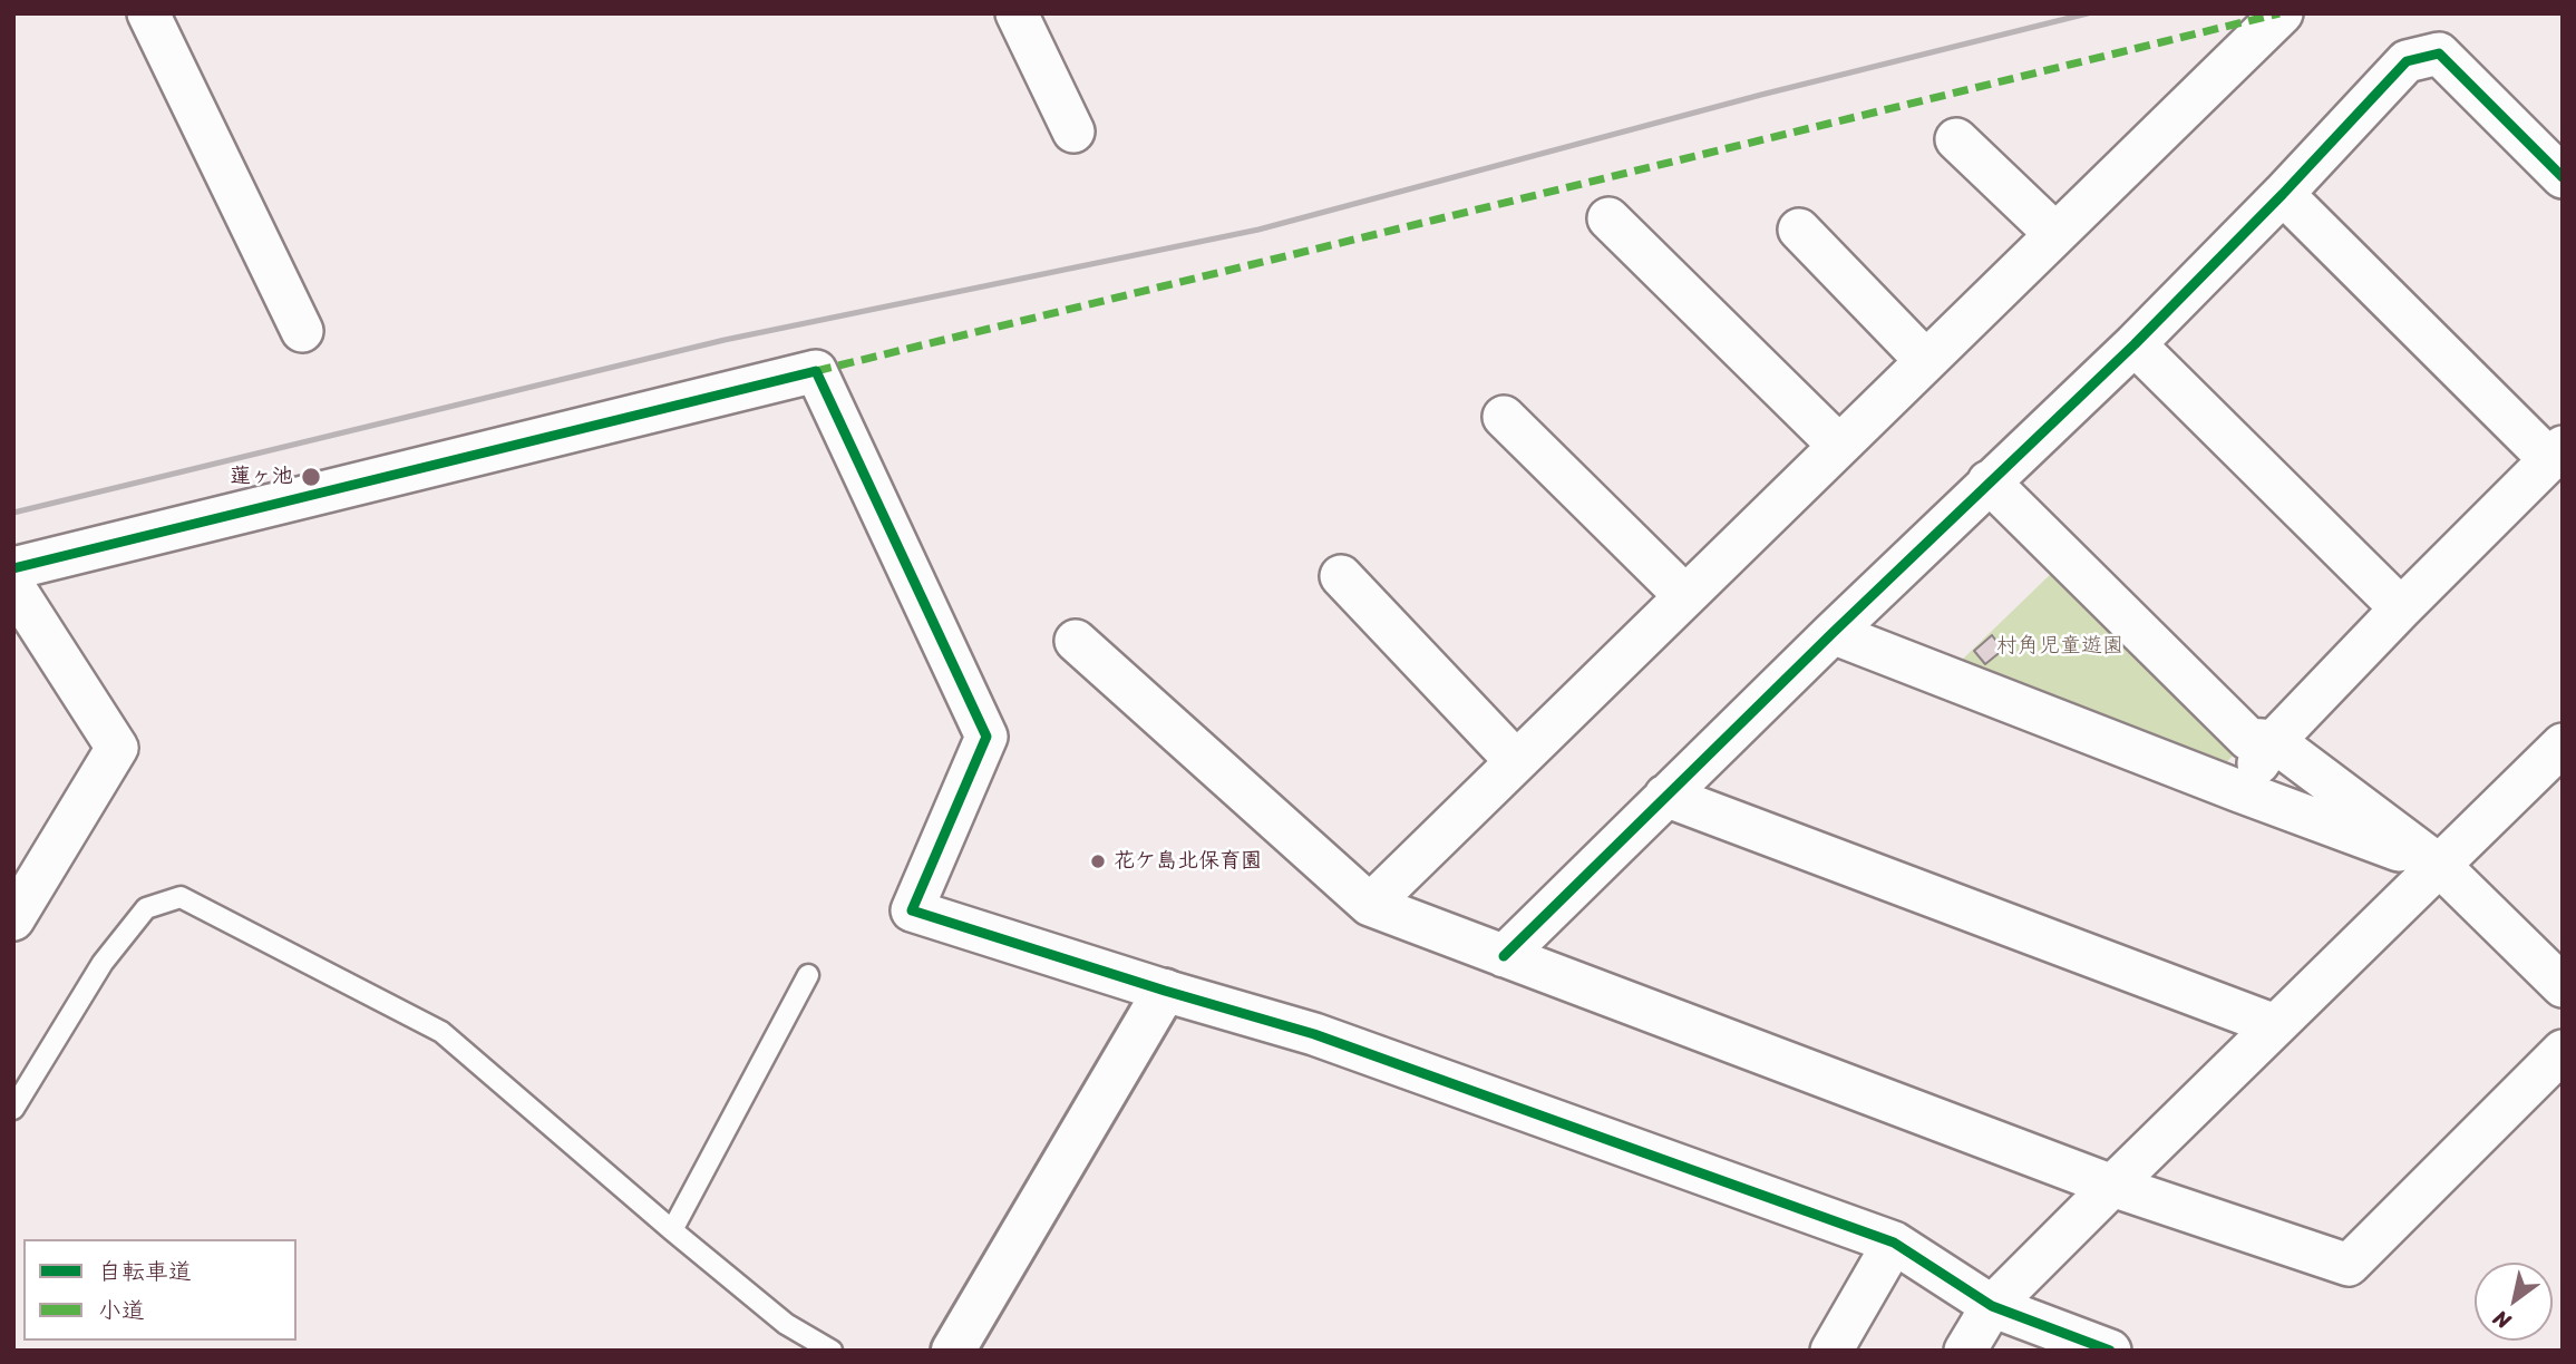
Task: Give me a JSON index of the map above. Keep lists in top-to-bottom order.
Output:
{
  "parks": ["村角児童遊園"],
  "places": ["蓮ヶ池", "花ケ島北保育園"],
  "legend": ["自転車道", "小道"],
  "north": "bottom left"
}
